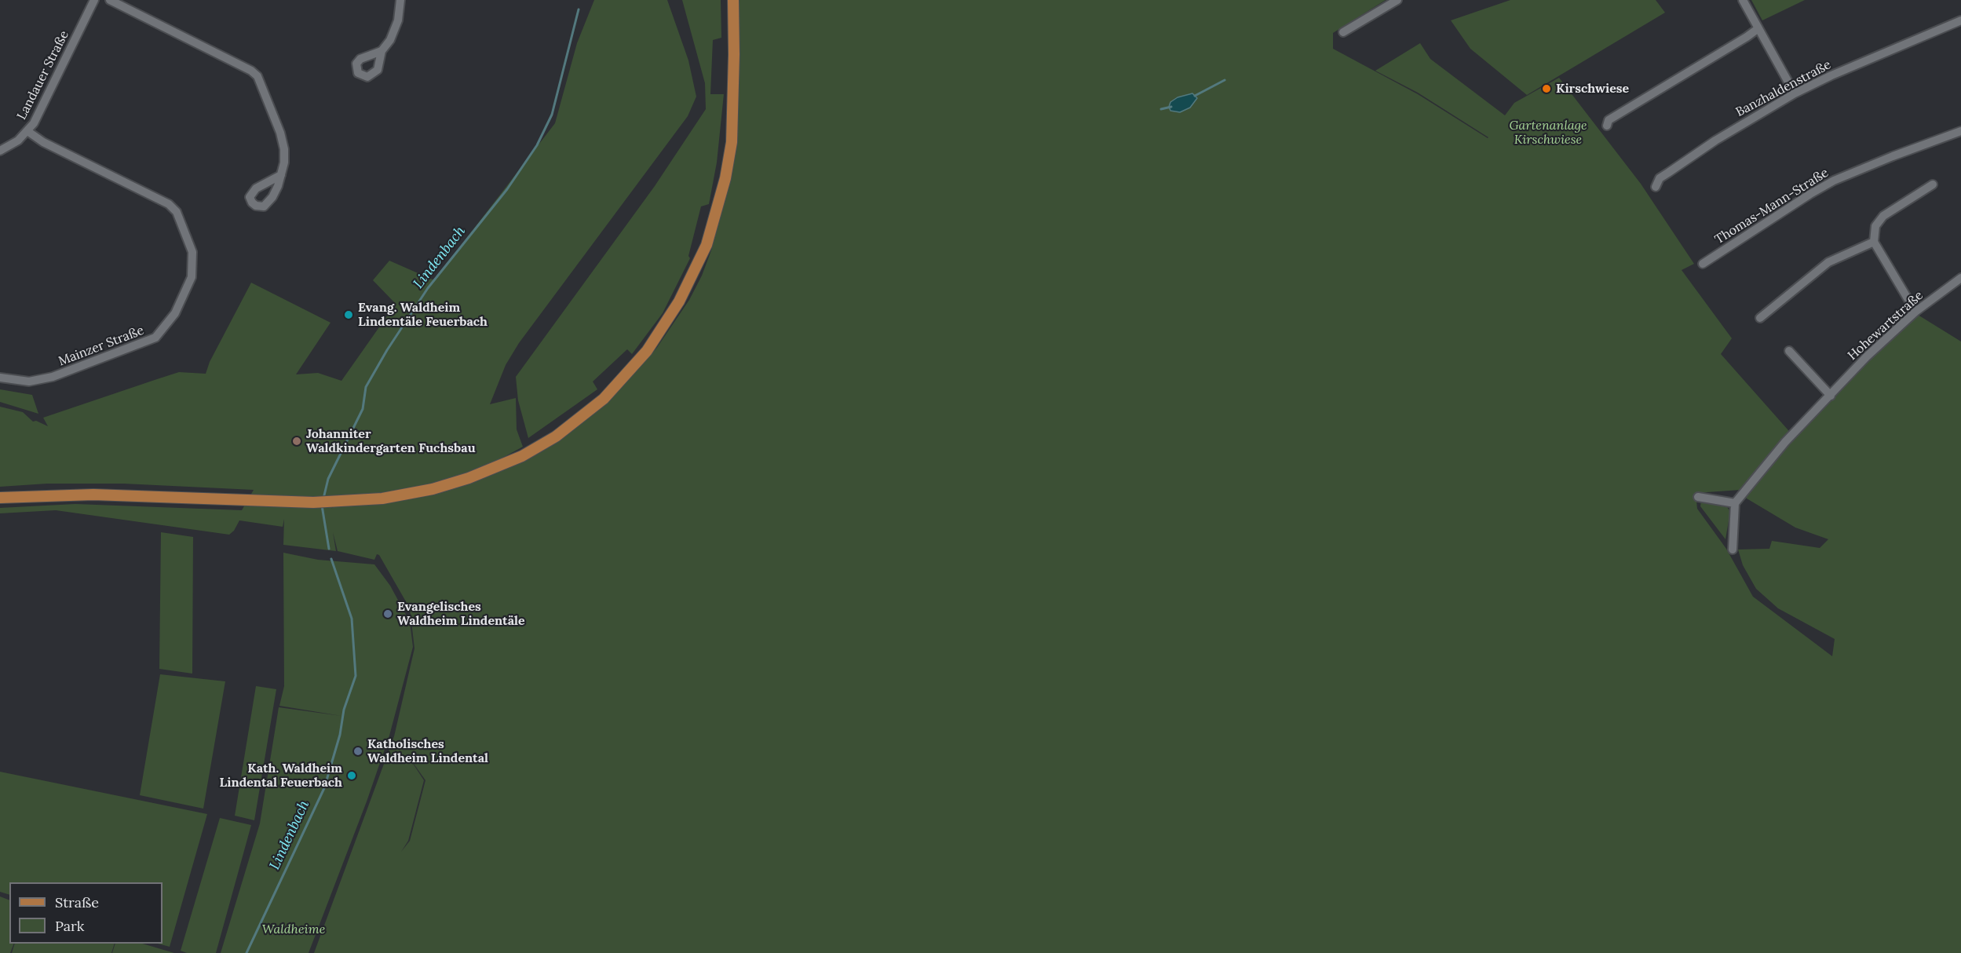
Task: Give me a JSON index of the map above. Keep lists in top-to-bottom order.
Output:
{
  "streets": {
    "street": [
      "Landauer Straße",
      "Banzhaldenstraße",
      "Thomas-Mann-Straße",
      "Hohewartstraße",
      "Mainzer Straße"
    ]
  },
  "crossings": [
    ["Landauer Straße", "Mainzer Straße"]
  ],
  "water": ["Lindenbach"],
  "parks": ["Gartenanlage Kirschwiese", "Waldheime"],
  "places": [
    "Kirschwiese",
    "Evang. Waldheim Lindentäle Feuerbach",
    "Johanniter Waldkindergarten Fuchsbau",
    "Evangelisches Waldheim Lindentäle",
    "Katholisches Waldheim Lindental",
    "Kath. Waldheim Lindental Feuerbach"
  ],
  "legend": ["Straße", "Park"]
}
